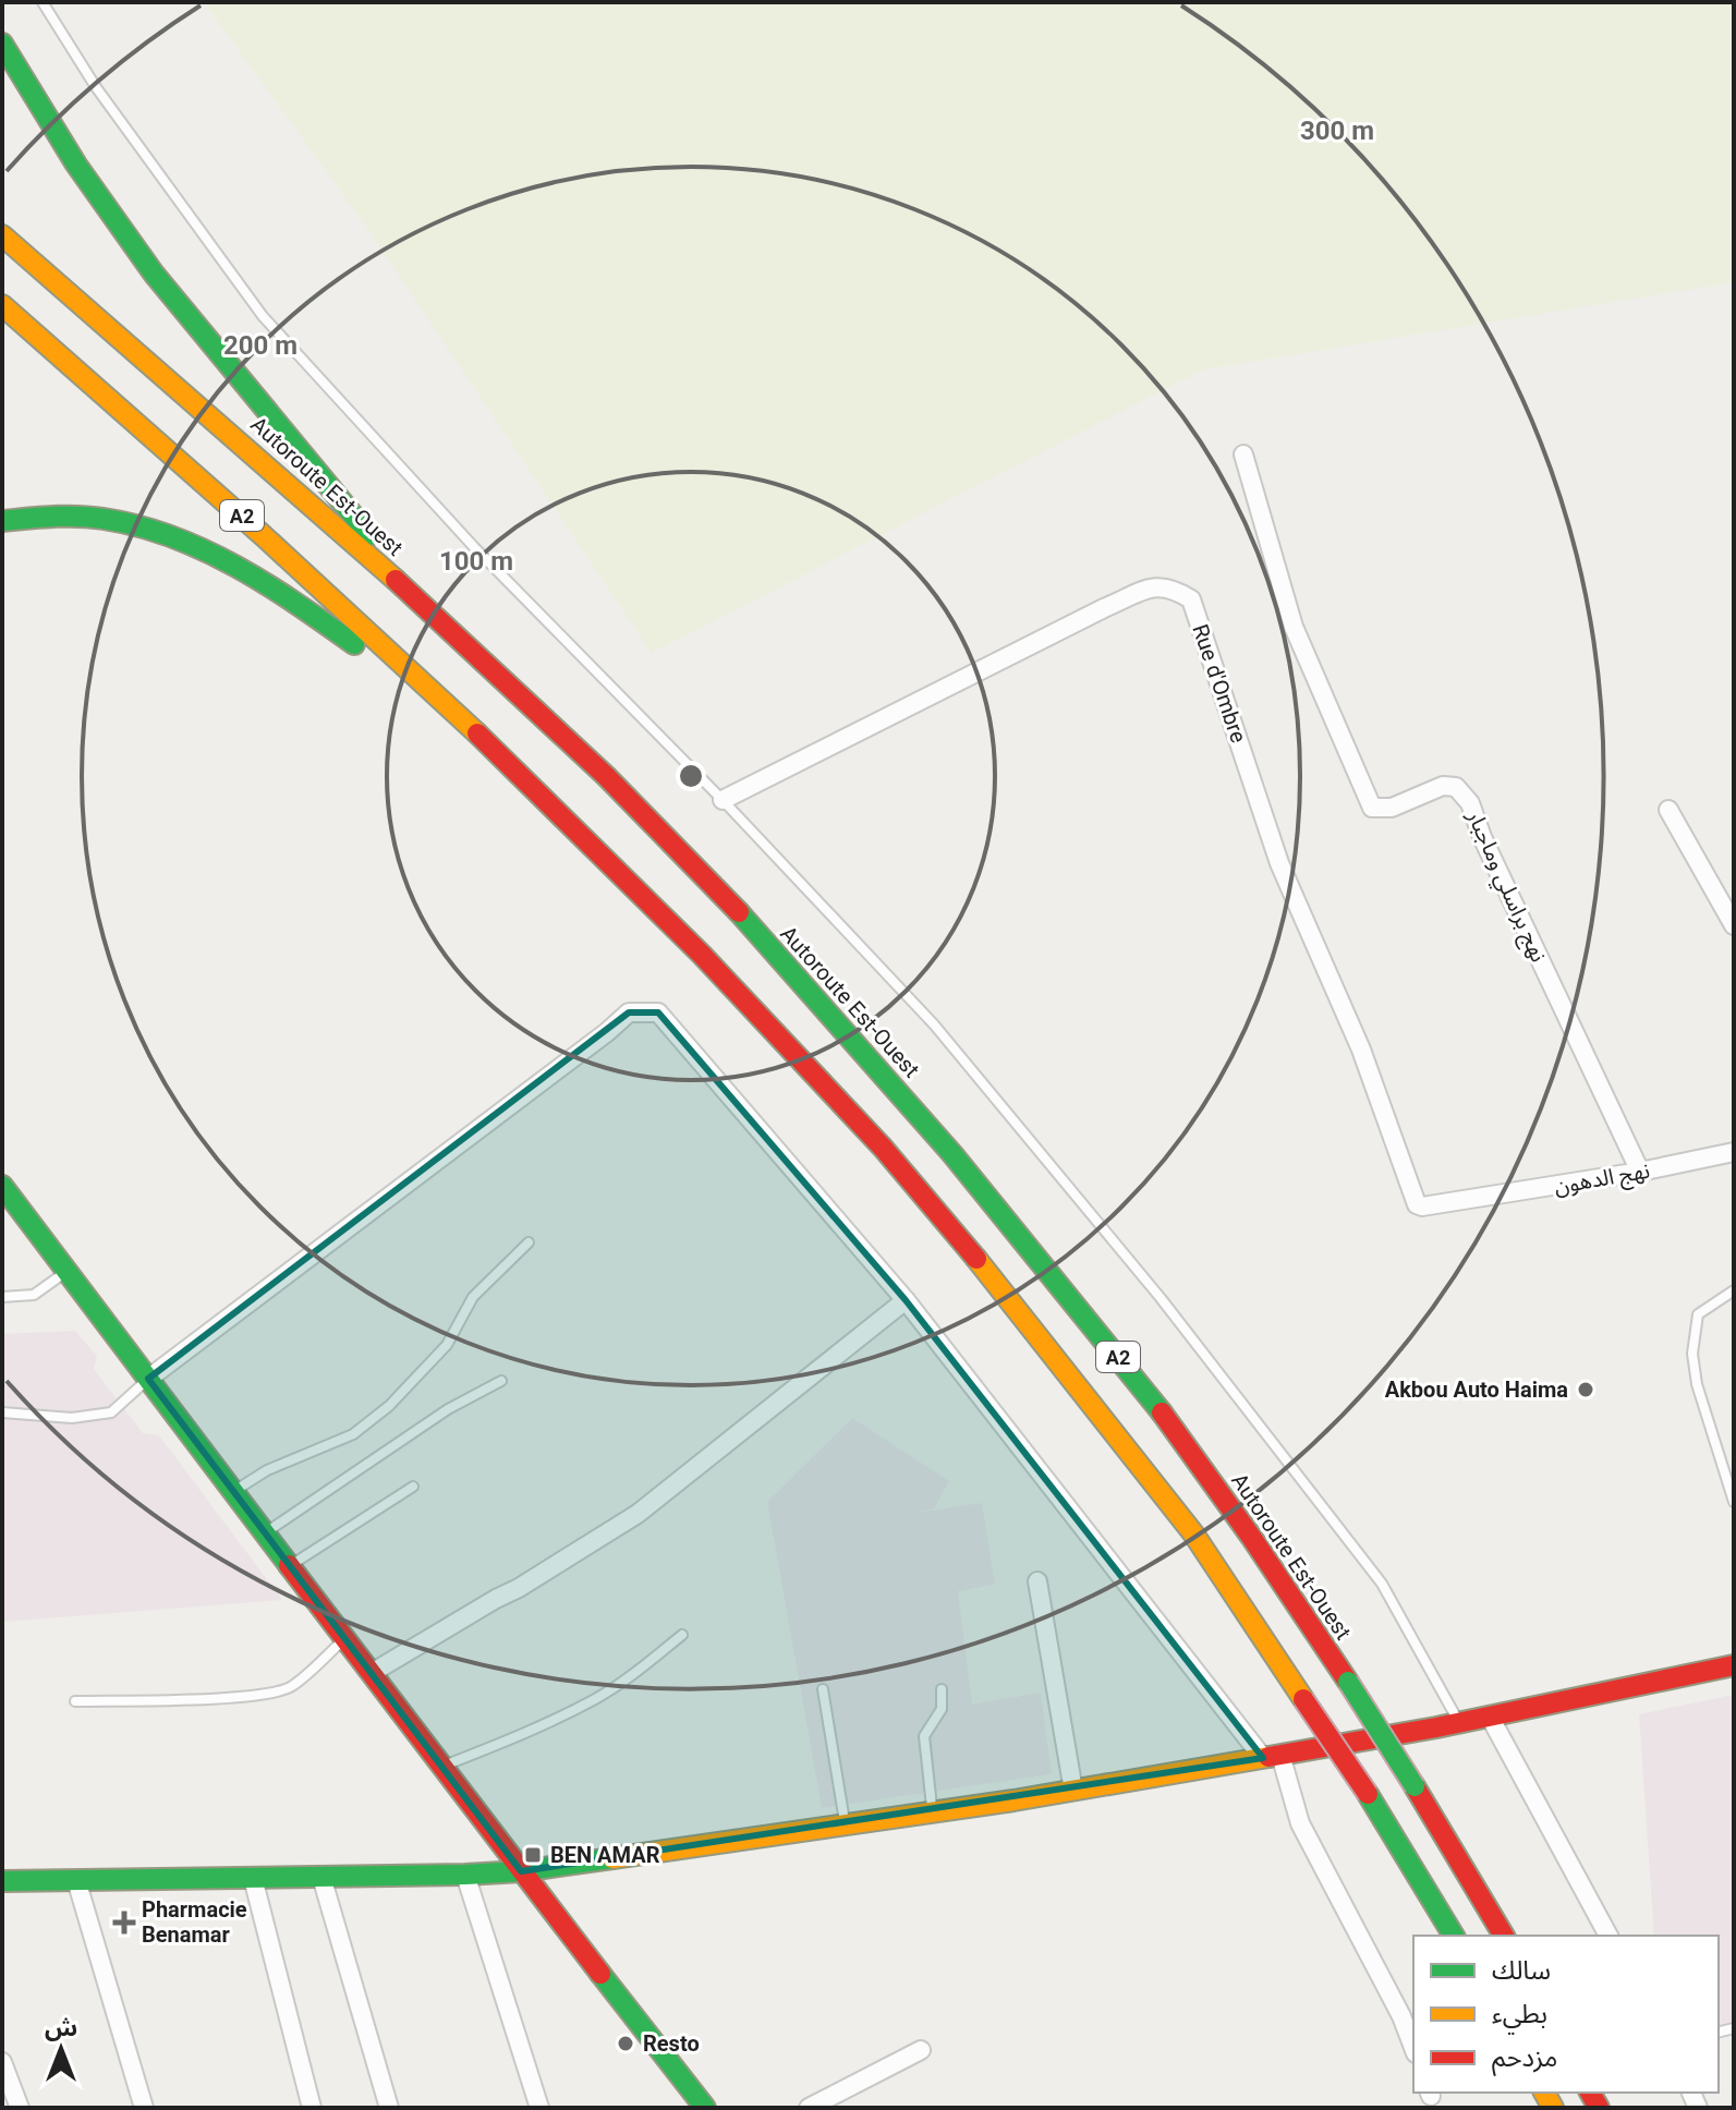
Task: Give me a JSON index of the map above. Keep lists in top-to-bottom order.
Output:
{
  "streets": {
    "main road": ["Autoroute Est-Ouest", "A2"],
    "street": ["Rue d'Ombre", "نهج براسلي وماجبار", "نهج الدهون"]
  },
  "crossings": [
    ["Rue d'Ombre", "نهج الدهون"],
    ["نهج براسلي وماجبار", "نهج الدهون"]
  ],
  "places": {
    "other": ["Akbou Auto Haima", "Resto"],
    "transit": ["BEN AMAR"],
    "health": ["Pharmacie Benamar"]
  },
  "legend": ["سالك", "بطيء", "مزدحم"],
  "north": "top",
  "rings": ["300 m", "200 m", "100 m"]
}
